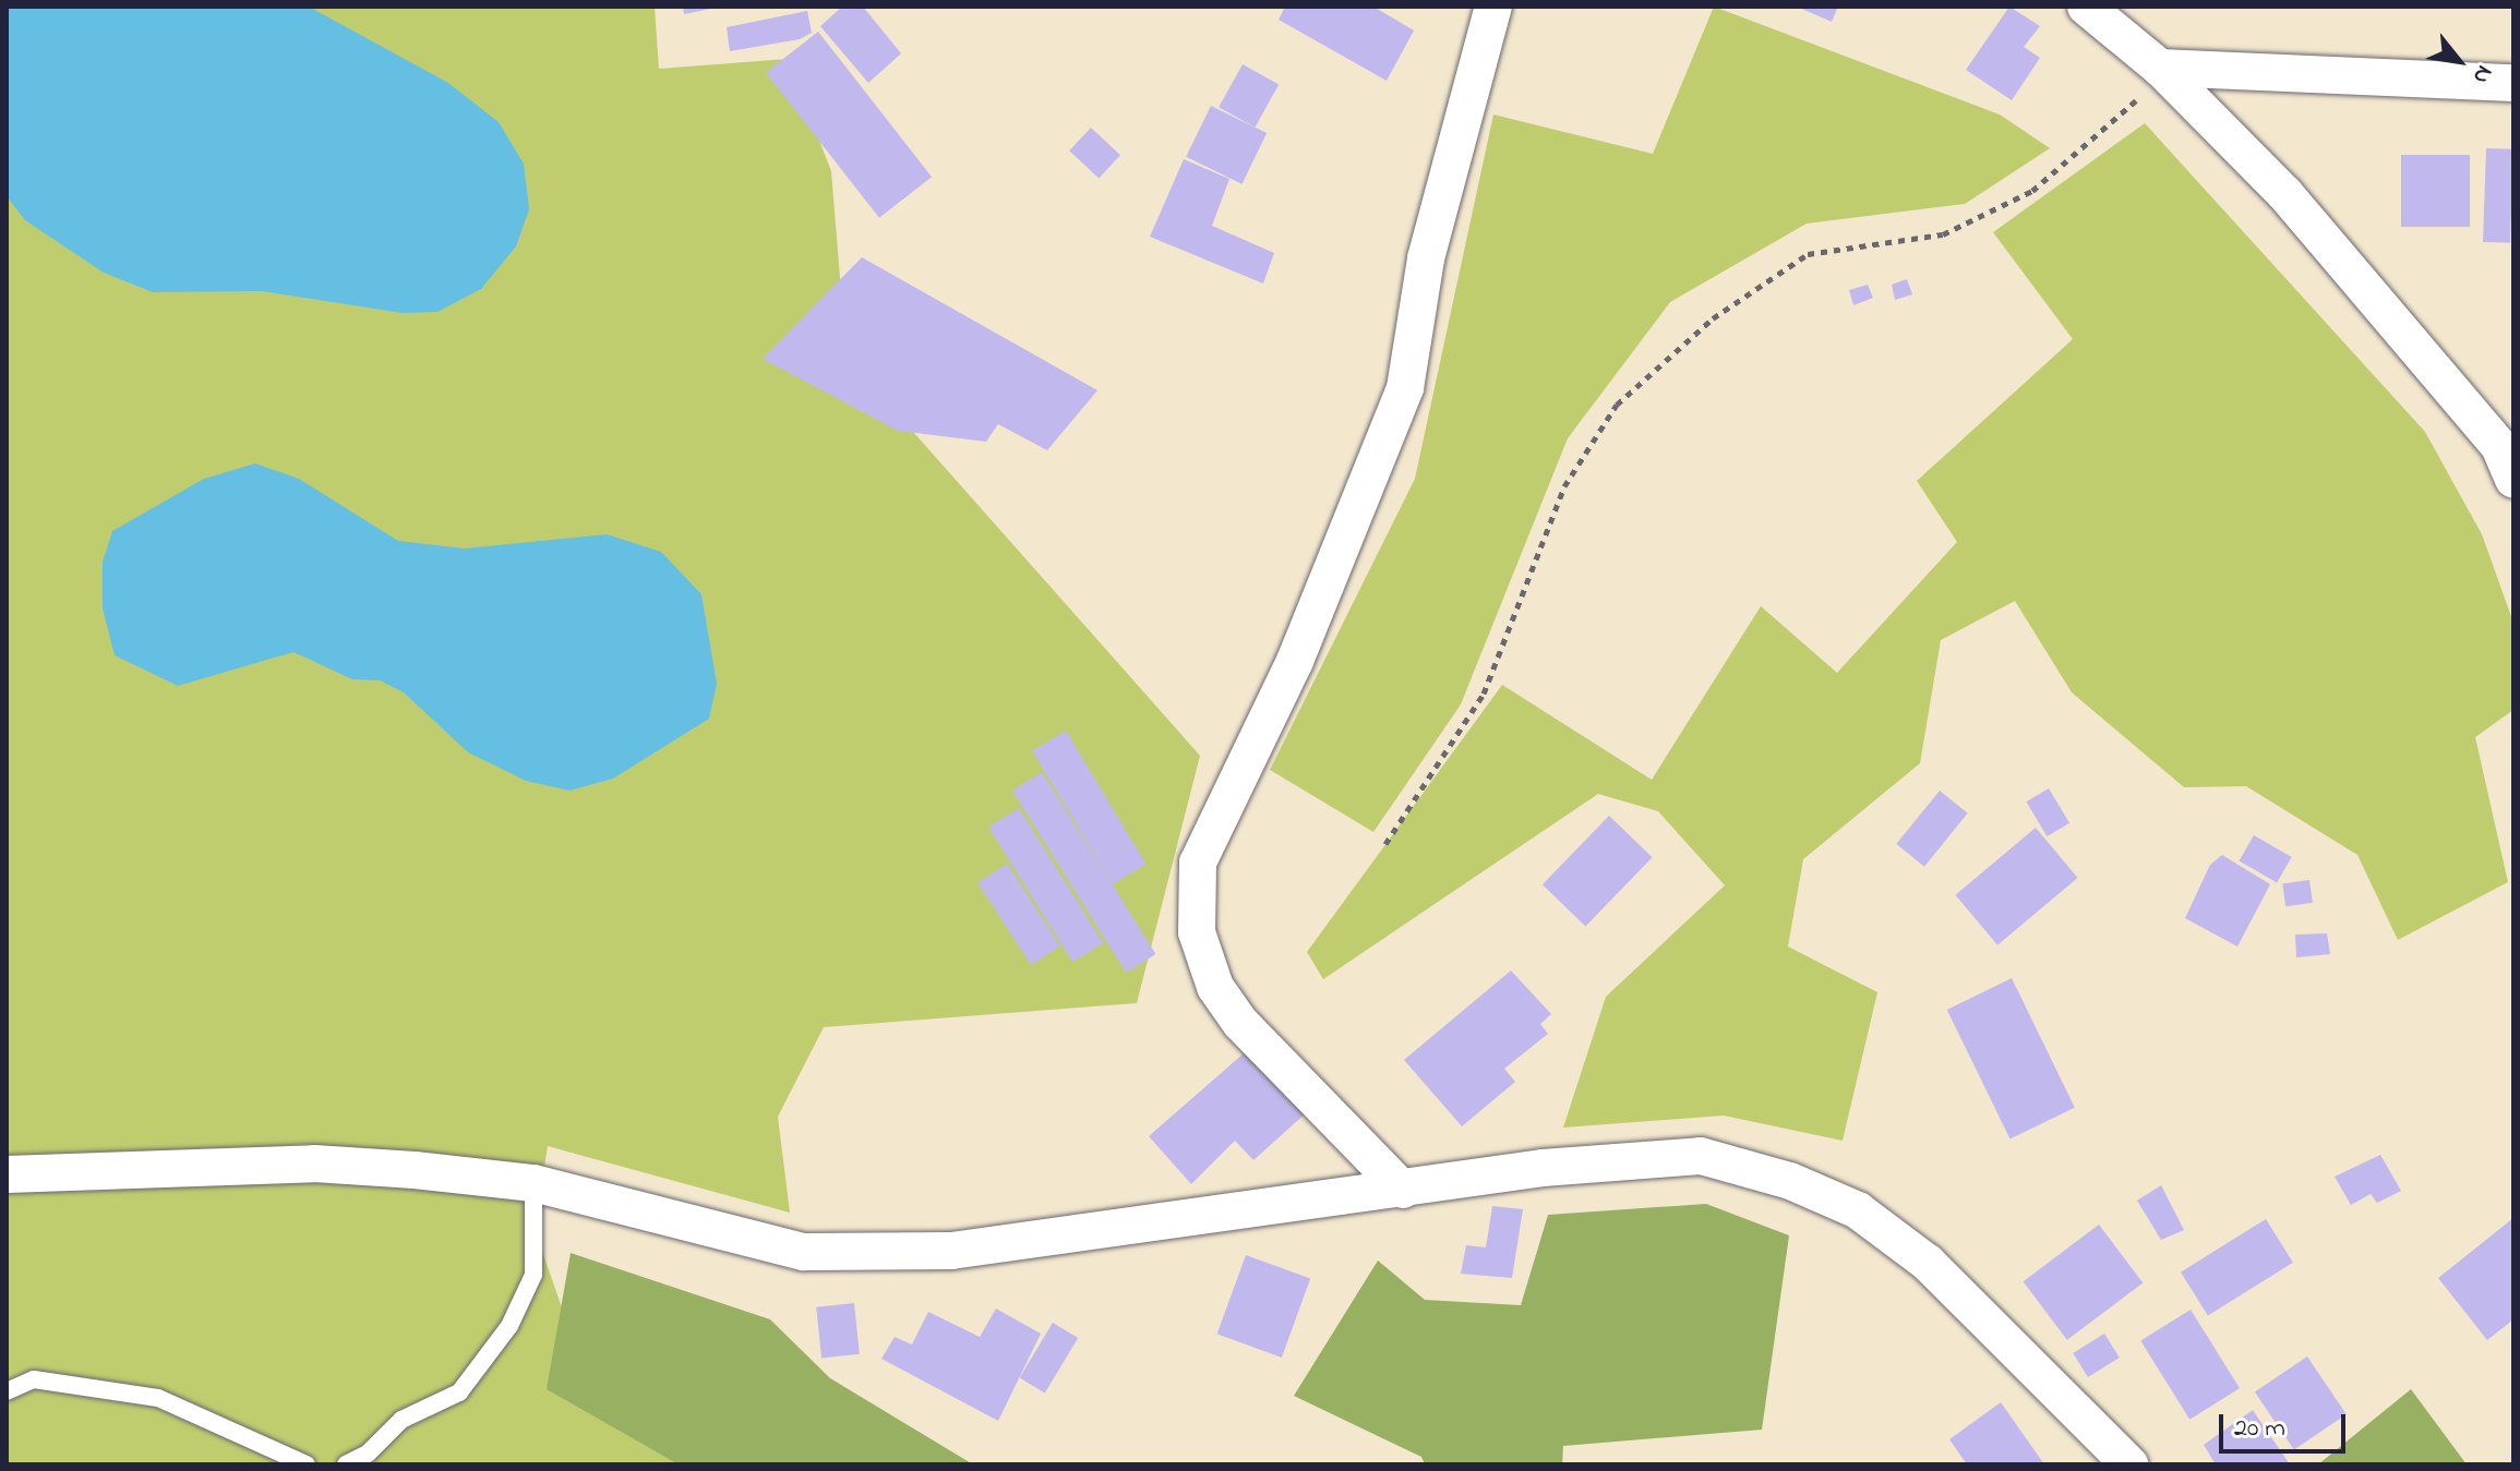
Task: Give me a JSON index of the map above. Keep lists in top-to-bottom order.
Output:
{
  "scale_bar": "20 m",
  "north": "bottom right"
}
